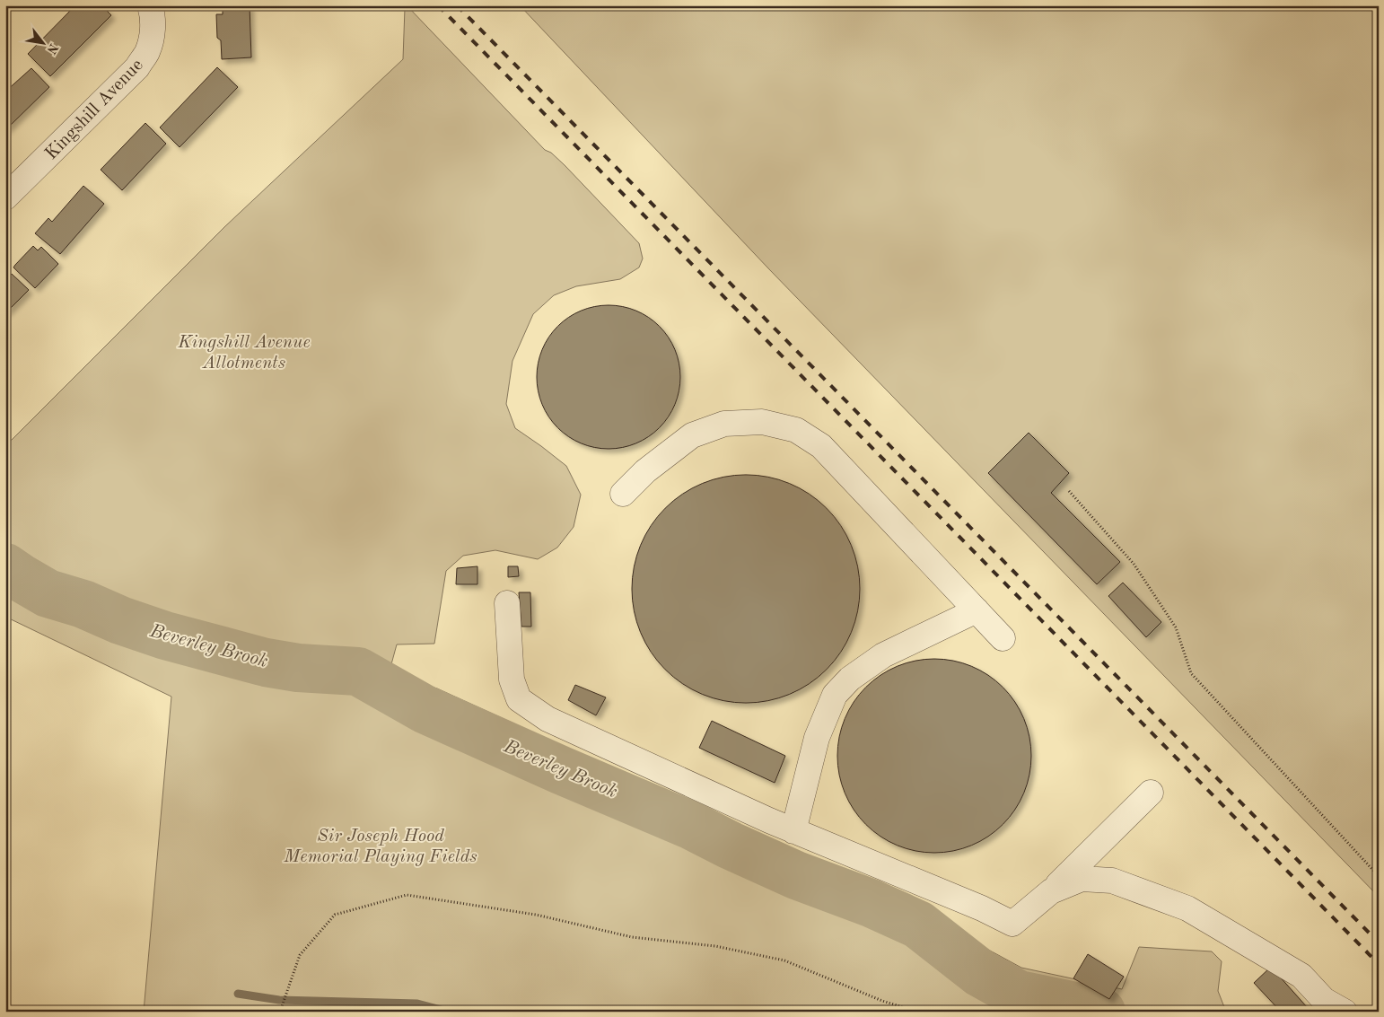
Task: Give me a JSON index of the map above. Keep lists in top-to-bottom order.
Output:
{
  "streets": {
    "street": ["Kingshill Avenue"]
  },
  "water": ["Beverley Brook"],
  "parks": ["Kingshill Avenue Allotments", "Sir Joseph Hood Memorial Playing Fields"],
  "north": "bottom right"
}
